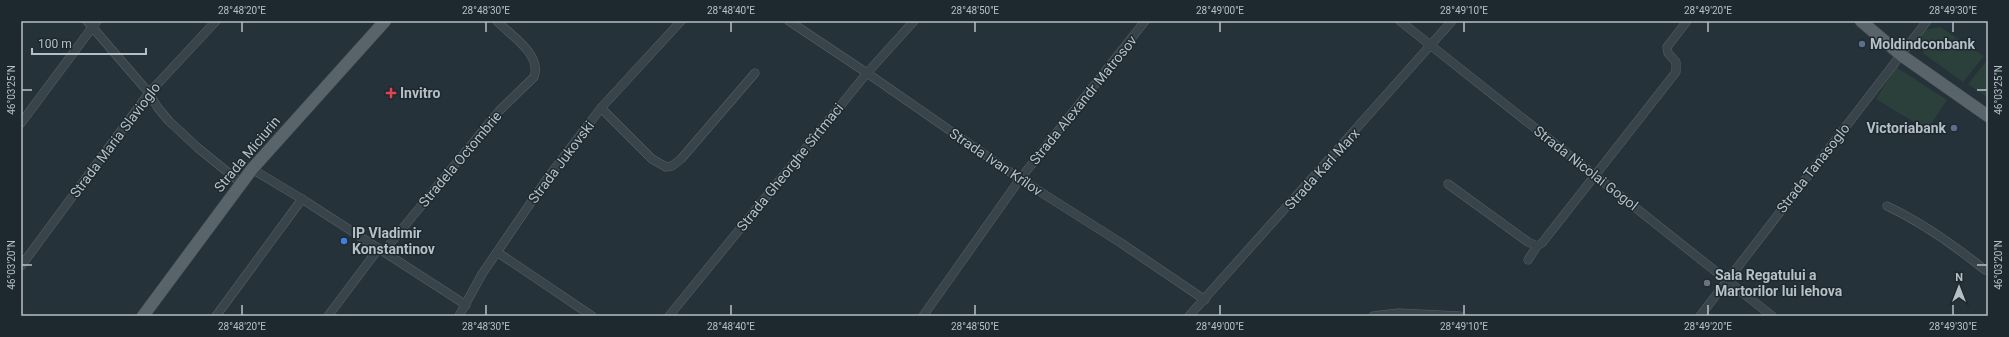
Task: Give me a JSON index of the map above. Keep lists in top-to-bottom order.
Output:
{
  "streets": {
    "main road": ["Strada Miciurin"],
    "street": [
      "Strada Alexandr Matrosov",
      "Strada Maria Slavioglo",
      "Stradela Octombrie",
      "Strada Jukovski",
      "Strada Ivan Krîlov",
      "Strada Gheorghe Sîrtmaci",
      "Strada Nicolai Gogol",
      "Strada Tanasoglo",
      "Strada Karl Marx"
    ]
  },
  "crossings": [
    ["Strada Alexandr Matrosov", "Strada Ivan Krîlov"],
    ["Strada Ivan Krîlov", "Strada Gheorghe Sîrtmaci"],
    ["Strada Ivan Krîlov", "Strada Karl Marx"],
    ["Strada Nicolai Gogol", "Strada Tanasoglo"],
    ["Strada Nicolai Gogol", "Strada Karl Marx"]
  ],
  "places": {
    "other": [
      "Moldindconbank",
      "Victoriabank",
      "IP Vladimir Konstantinov",
      "Sala Regatului a Martorilor lui Iehova"
    ],
    "health": ["Invitro"]
  },
  "scale_bar": "100 m",
  "north": "top",
  "coordinates": [
    "28°48'20\"E",
    "28°48'30\"E",
    "28°48'40\"E",
    "28°48'50\"E",
    "28°49'00\"E",
    "28°49'10\"E",
    "28°49'20\"E",
    "28°49'30\"E",
    "46°03'25\"N",
    "46°03'20\"N"
  ]
}
